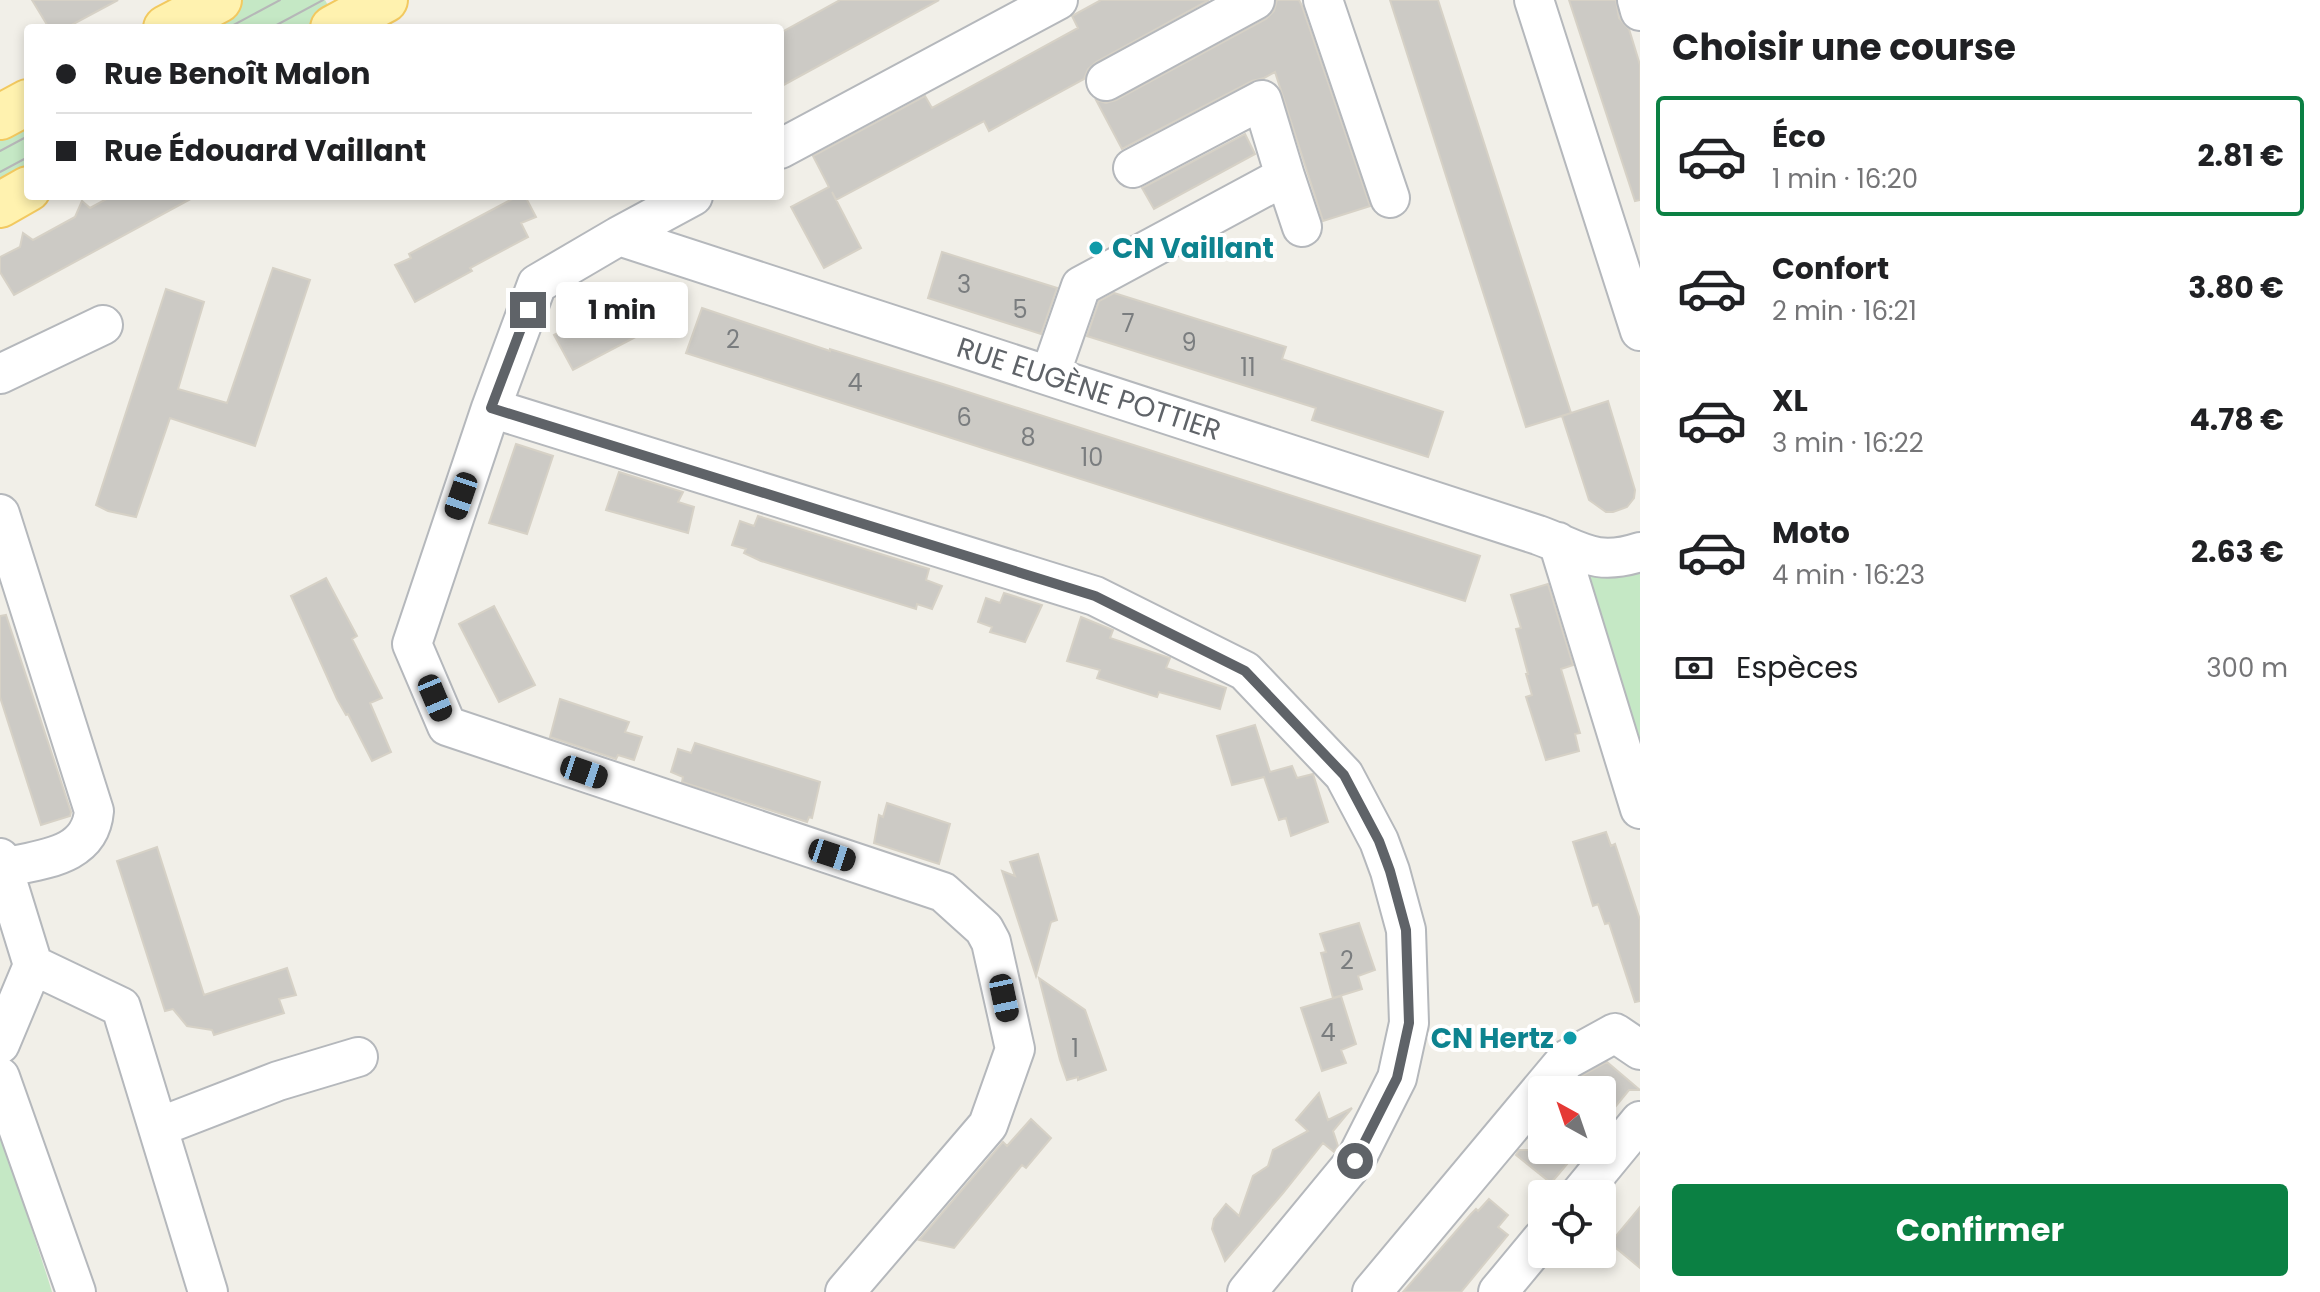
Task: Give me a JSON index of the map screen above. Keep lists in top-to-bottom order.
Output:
{
  "streets": {
    "street": ["RUE EUGÈNE POTTIER"]
  },
  "places": ["CN Vaillant", "CN Hertz"],
  "house_numbers": [
    "3",
    "5",
    "7",
    "2",
    "9",
    "11",
    "4",
    "6",
    "8",
    "10",
    "2",
    "4",
    "1"
  ],
  "north": "top left",
  "page": {
    "heading": "Choisir une course",
    "banner": ["Rue Benoît Malon", "Rue Édouard Vaillant"],
    "list": [
      {
        "name": "Éco",
        "note": "1 min · 16:20",
        "value": "2.81 €"
      },
      {
        "name": "Confort",
        "note": "2 min · 16:21",
        "value": "3.80 €"
      },
      {
        "name": "XL",
        "note": "3 min · 16:22",
        "value": "4.78 €"
      },
      {
        "name": "Moto",
        "note": "4 min · 16:23",
        "value": "2.63 €"
      }
    ],
    "bubble": "1 min",
    "pay": ["Espèces", "300 m"],
    "buttons": "Confirmer"
  }
}
